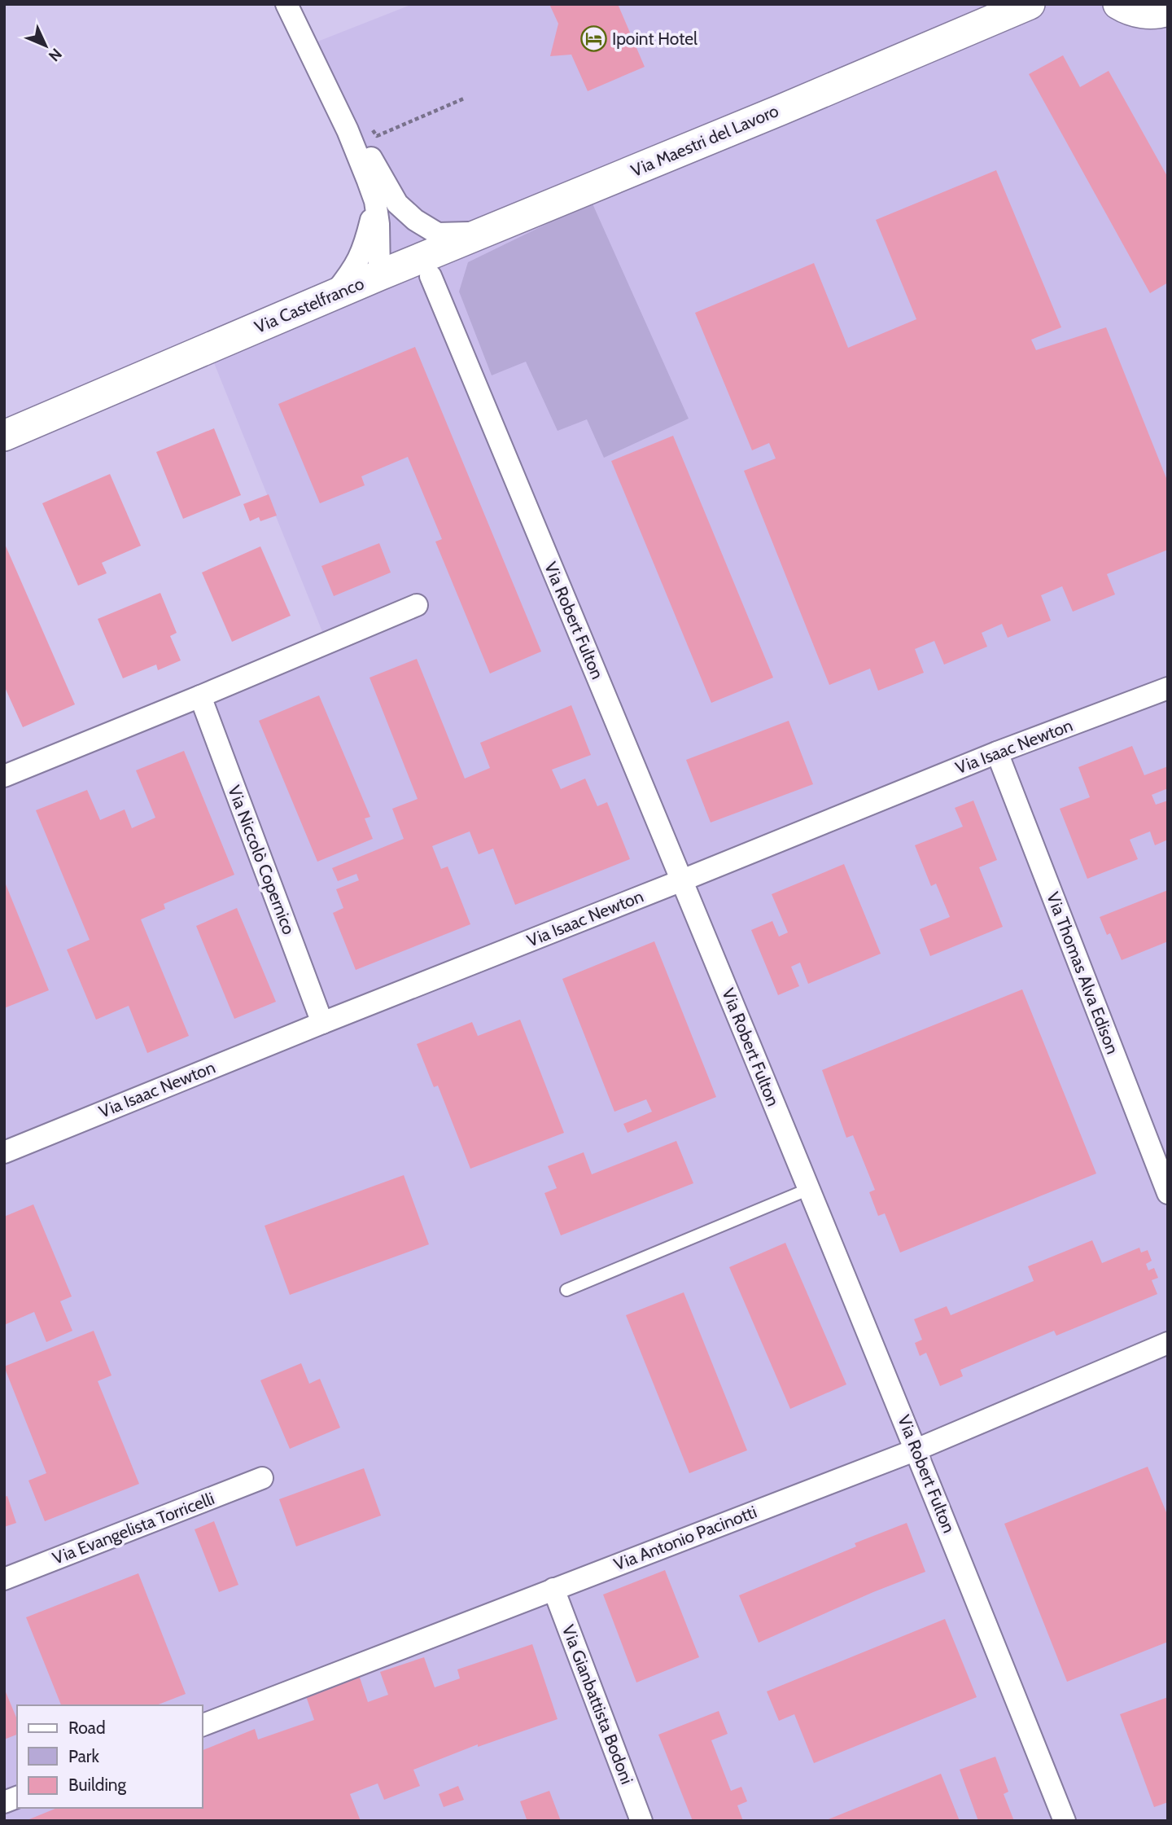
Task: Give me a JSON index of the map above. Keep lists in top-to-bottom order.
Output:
{
  "streets": {
    "street": [
      "Via Maestri del Lavoro",
      "Via Castelfranco",
      "Via Robert Fulton",
      "Via Isaac Newton",
      "Via Niccolò Copernico",
      "Via Thomas Alva Edison",
      "Via Evangelista Torricelli",
      "Via Antonio Pacinotti",
      "Via Gianbattista Bodoni"
    ]
  },
  "crossings": [
    ["Via Maestri del Lavoro", "Via Castelfranco"],
    ["Via Robert Fulton", "Via Isaac Newton"],
    ["Via Robert Fulton", "Via Antonio Pacinotti"],
    ["Via Isaac Newton", "Via Niccolò Copernico"],
    ["Via Isaac Newton", "Via Thomas Alva Edison"],
    ["Via Antonio Pacinotti", "Via Gianbattista Bodoni"]
  ],
  "places": {
    "hotel": ["Ipoint Hotel"]
  },
  "legend": ["Road", "Park", "Building"],
  "north": "bottom right"
}
